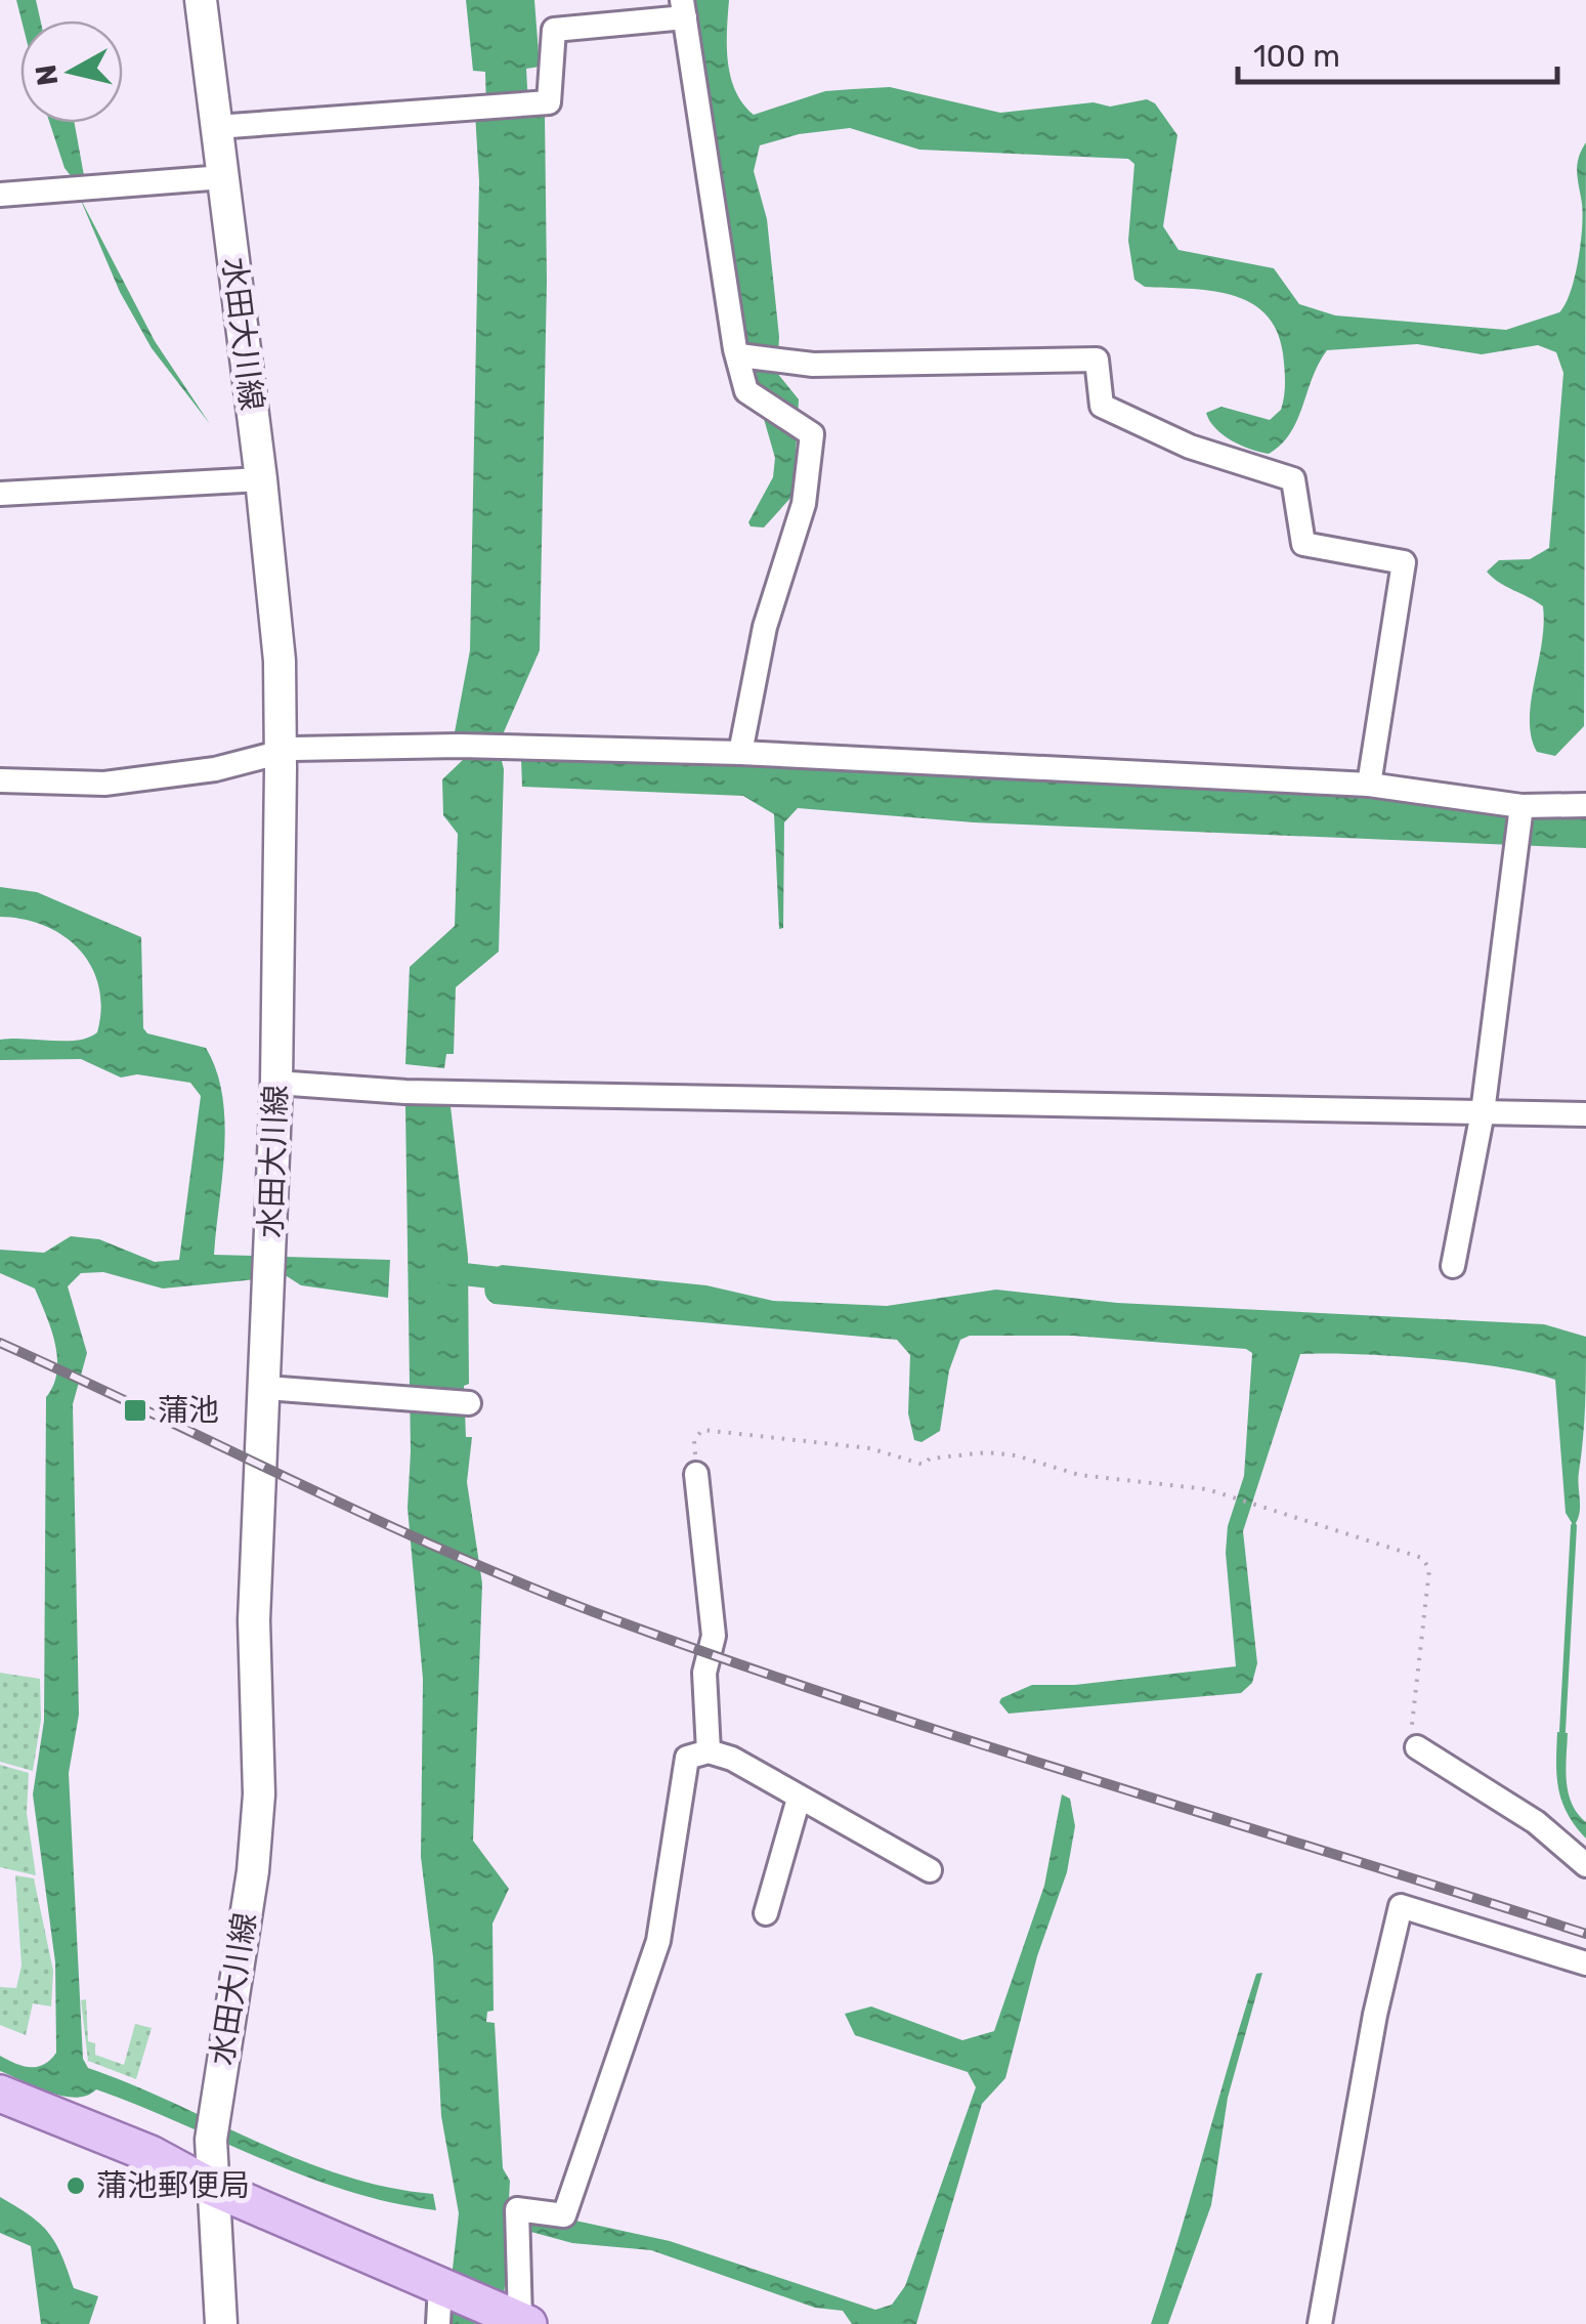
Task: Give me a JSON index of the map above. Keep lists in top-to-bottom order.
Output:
{
  "streets": {
    "main road": ["水田大川線"]
  },
  "places": {
    "transit": ["蒲池"],
    "other": ["蒲池郵便局"]
  },
  "scale_bar": "100 m",
  "north": "left"
}
